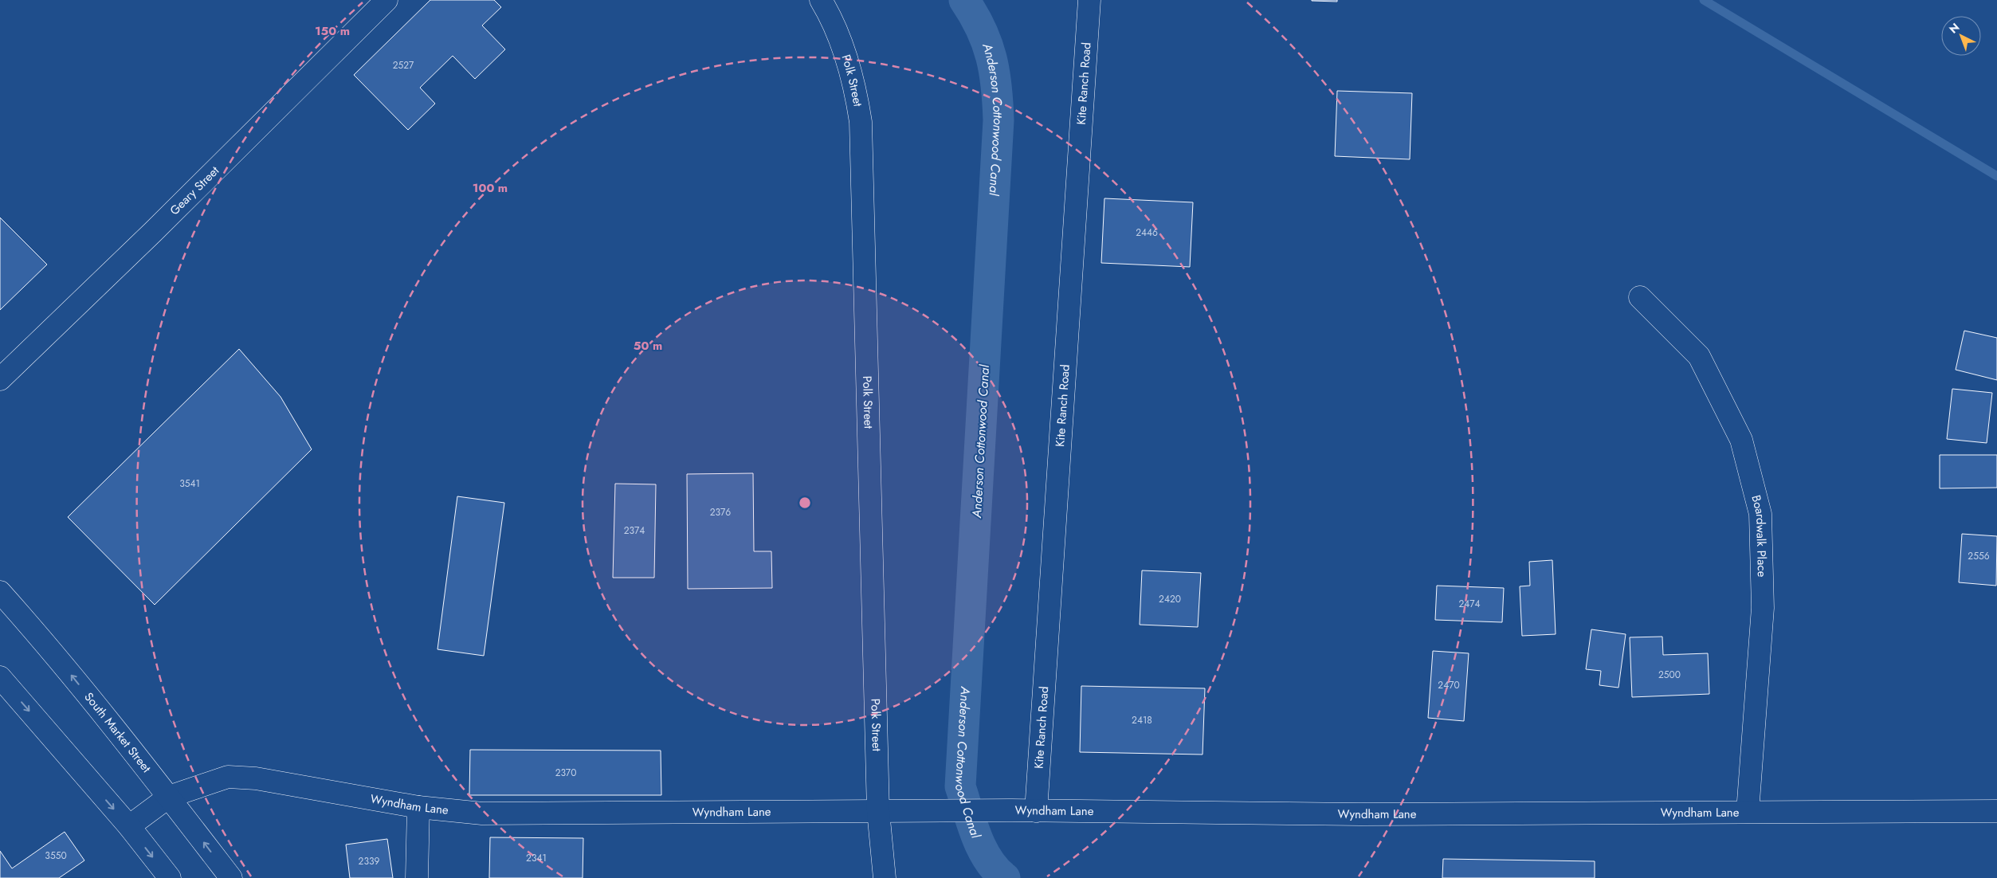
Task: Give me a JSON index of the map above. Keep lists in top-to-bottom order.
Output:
{
  "streets": {
    "street": [
      "Polk Street",
      "Kite Ranch Road",
      "Geary Street",
      "Boardwalk Place",
      "South Market Street",
      "Wyndham Lane"
    ]
  },
  "crossings": [
    ["Polk Street", "Wyndham Lane"],
    ["Kite Ranch Road", "Wyndham Lane"],
    ["Boardwalk Place", "Wyndham Lane"],
    ["South Market Street", "Wyndham Lane"]
  ],
  "water": ["Anderson Cottonwood Canal"],
  "house_numbers": [
    "2527",
    "2446",
    "3541",
    "2376",
    "2374",
    "2556",
    "2420",
    "2474",
    "2500",
    "2470",
    "2418",
    "2370",
    "3550",
    "2341",
    "2339"
  ],
  "north": "top left",
  "rings": ["150 m", "100 m", "50 m"]
}
